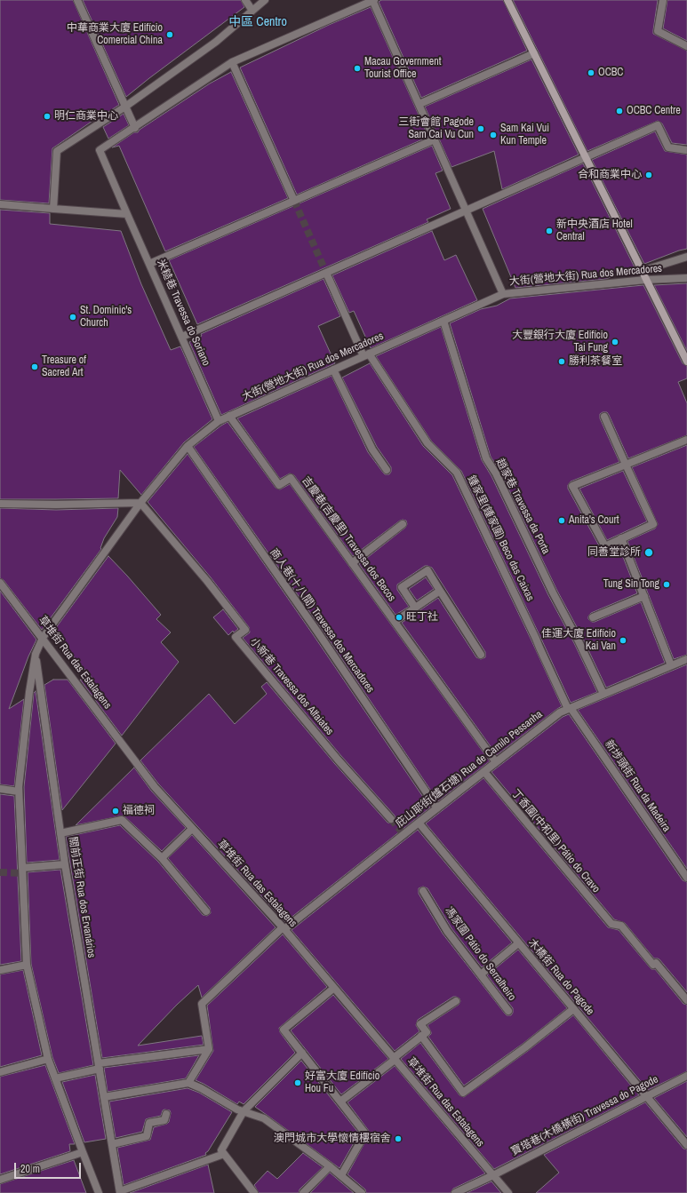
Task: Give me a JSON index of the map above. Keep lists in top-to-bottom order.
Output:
{
  "streets": {
    "street": [
      "大街(營地大街) Rua dos Mercadores",
      "米糙巷 Travessa do Soriano",
      "趙家巷 Travessa da Porta",
      "鍾家里(鍾家圍) Beco das Caixas",
      "吉慶巷(吉慶里) Travessa dos Becos",
      "商人巷(十八間) Travessa dos Mercadores",
      "草堆街 Rua das Estalagens",
      "小新巷 Travessa dos Alfaiates",
      "庇山耶街(爐石塘) Rua de Camilo Pessanha",
      "新埗頭街 Rua da Madeira",
      "丁香圍(中和里) Pátio do Cravo",
      "關前正街 Rua dos Ervanários",
      "馮家圍 Pátio do Serralheiro",
      "木橋街 Rua do Pagode",
      "寶塔巷(木橋橫街) Travessa do Pagode"
    ]
  },
  "crossings": [
    ["大街(營地大街) Rua dos Mercadores", "米糙巷 Travessa do Soriano"],
    ["大街(營地大街) Rua dos Mercadores", "趙家巷 Travessa da Porta"],
    ["大街(營地大街) Rua dos Mercadores", "鍾家里(鍾家圍) Beco das Caixas"],
    ["大街(營地大街) Rua dos Mercadores", "吉慶巷(吉慶里) Travessa dos Becos"],
    ["大街(營地大街) Rua dos Mercadores", "商人巷(十八間) Travessa dos Mercadores"],
    ["大街(營地大街) Rua dos Mercadores", "草堆街 Rua das Estalagens"],
    ["大街(營地大街) Rua dos Mercadores", "小新巷 Travessa dos Alfaiates"],
    ["大街(營地大街) Rua dos Mercadores", "關前正街 Rua dos Ervanários"],
    ["趙家巷 Travessa da Porta", "庇山耶街(爐石塘) Rua de Camilo Pessanha"],
    ["鍾家里(鍾家圍) Beco das Caixas", "庇山耶街(爐石塘) Rua de Camilo Pessanha"],
    ["鍾家里(鍾家圍) Beco das Caixas", "新埗頭街 Rua da Madeira"],
    ["吉慶巷(吉慶里) Travessa dos Becos", "庇山耶街(爐石塘) Rua de Camilo Pessanha"],
    ["商人巷(十八間) Travessa dos Mercadores", "庇山耶街(爐石塘) Rua de Camilo Pessanha"],
    ["草堆街 Rua das Estalagens", "庇山耶街(爐石塘) Rua de Camilo Pessanha"],
    ["草堆街 Rua das Estalagens", "寶塔巷(木橋橫街) Travessa do Pagode"],
    ["庇山耶街(爐石塘) Rua de Camilo Pessanha", "新埗頭街 Rua da Madeira"],
    ["庇山耶街(爐石塘) Rua de Camilo Pessanha", "丁香圍(中和里) Pátio do Cravo"],
    ["庇山耶街(爐石塘) Rua de Camilo Pessanha", "木橋街 Rua do Pagode"],
    ["木橋街 Rua do Pagode", "寶塔巷(木橋橫街) Travessa do Pagode"]
  ],
  "districts": ["中區 Centro"],
  "places": [
    "中華商業大廈 Edifício Comercial China",
    "Macau Government Tourist Office",
    "OCBC",
    "OCBC Centre",
    "明仁商業中心",
    "三街會館 Pagode Sam Cai Vu Cun",
    "Sam Kai Vui Kun Temple",
    "合和商業中心",
    "新中央酒店 Hotel Central",
    "St. Dominic's Church",
    "大豐銀行大廈 Edifício Tai Fung",
    "勝利茶餐室",
    "Treasure of Sacred Art",
    "Anita's Court",
    "同善堂診所",
    "Tung Sin Tong",
    "旺丁社",
    "佳運大廈 Edifício Kai Van",
    "福德祠",
    "好富大廈 Edifício Hou Fu",
    "澳門城市大學懷情樓宿舍"
  ],
  "scale_bar": "20 m"
}
